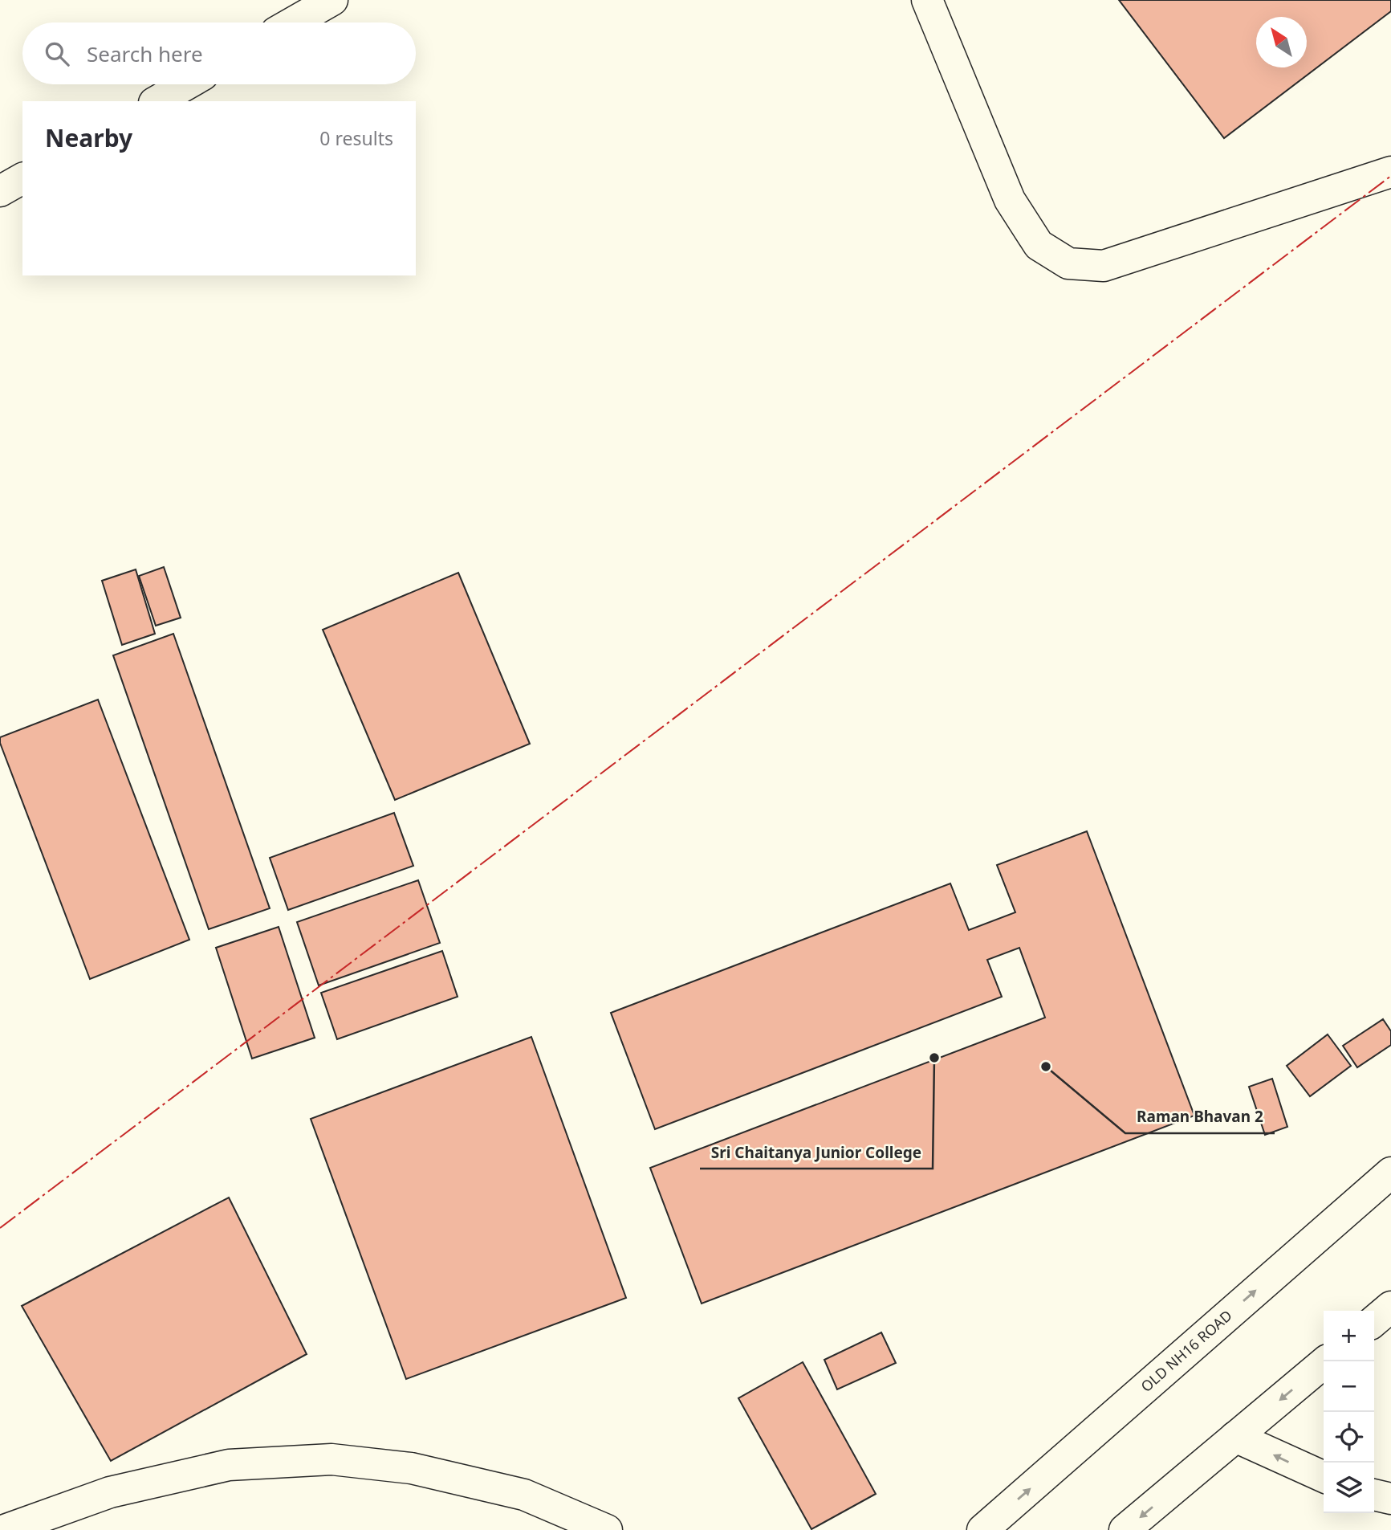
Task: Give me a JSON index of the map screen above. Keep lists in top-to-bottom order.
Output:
{
  "streets": {
    "main road": ["OLD NH16 ROAD"]
  },
  "places": ["Sri Chaitanya Junior College", "Raman Bhavan 2"],
  "north": "top left",
  "page": {
    "search": "Search here",
    "heading": ["Nearby", "0 results"],
    "map_buttons": ["+", "−"]
  }
}
